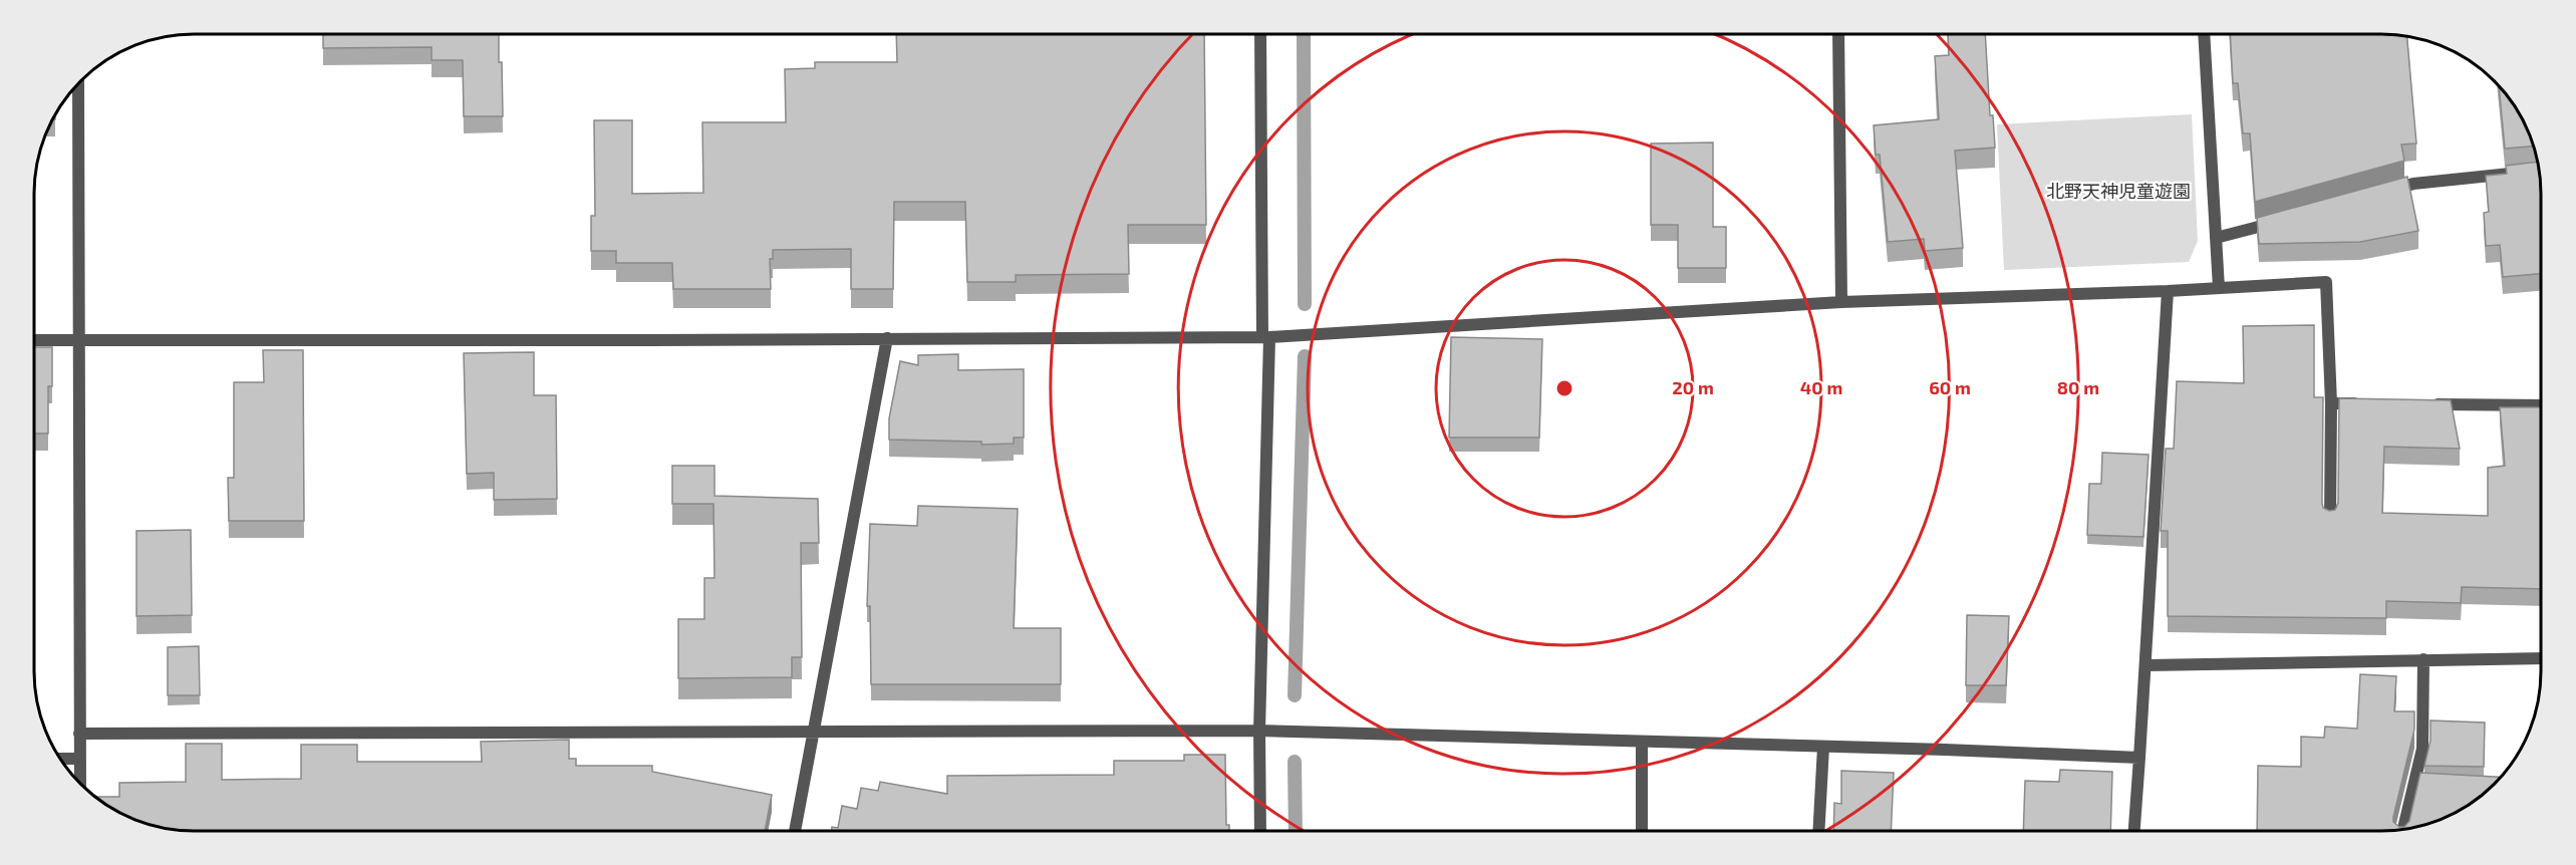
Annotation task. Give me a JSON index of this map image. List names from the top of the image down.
{
  "parks": ["北野天神児童遊園"],
  "rings": [
    "20 m",
    "40 m",
    "60 m",
    "80 m"
  ]
}
